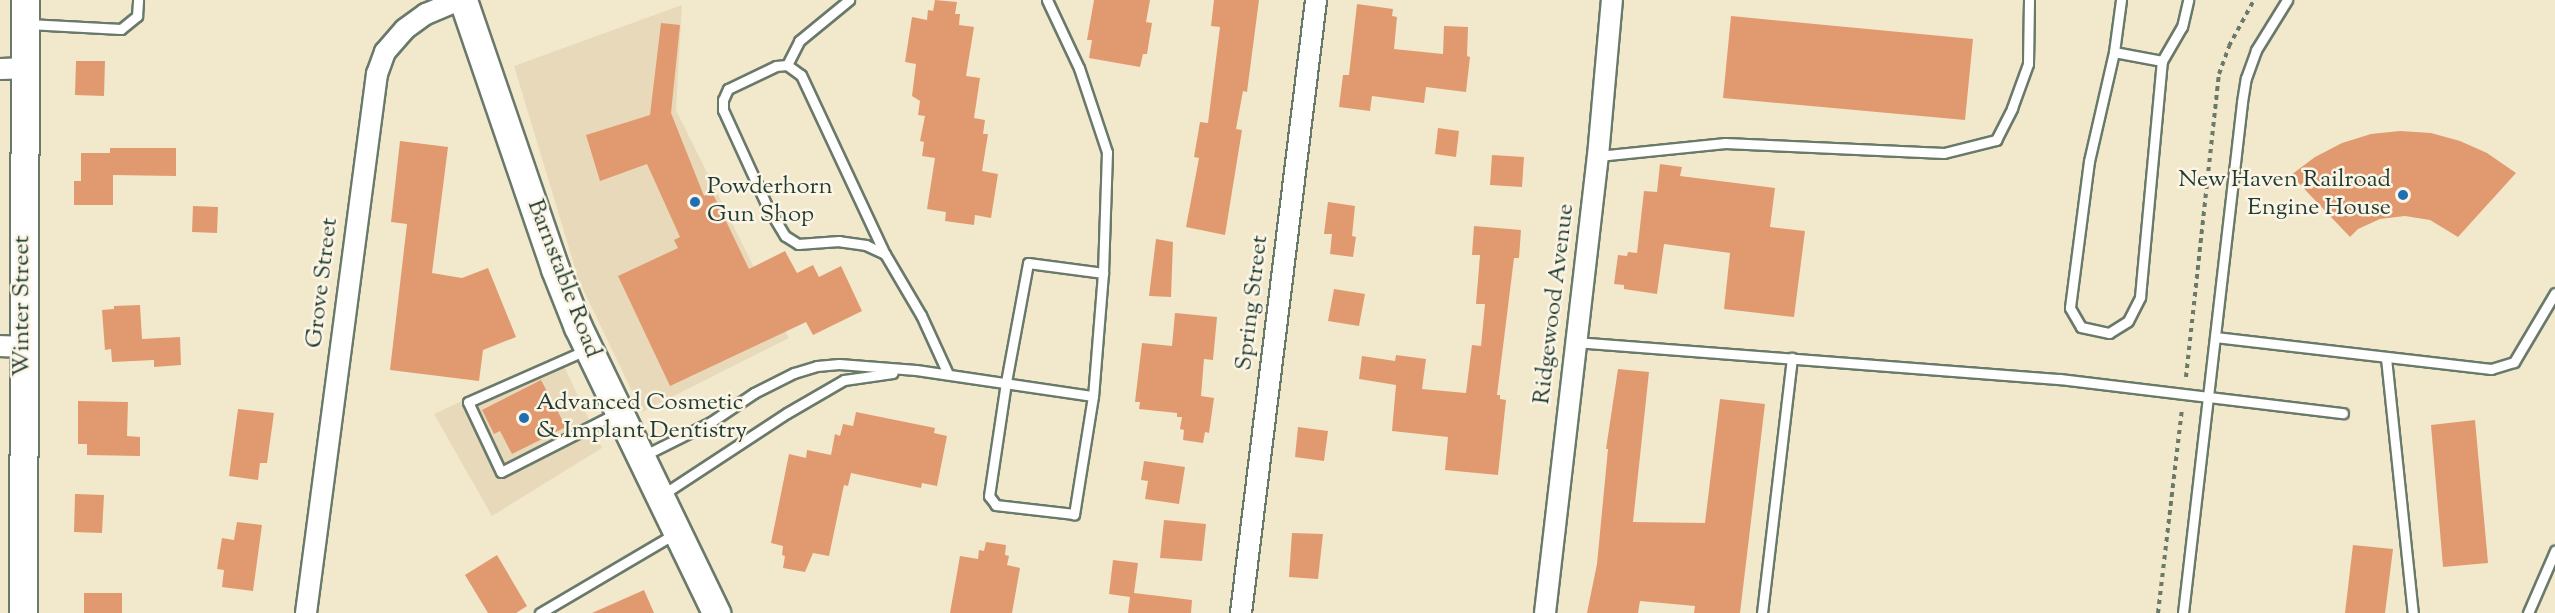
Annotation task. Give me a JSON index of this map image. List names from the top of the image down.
{
  "streets": {
    "main road": ["Barnstable Road", "Winter Street"],
    "street": ["Grove Street", "Spring Street", "Ridgewood Avenue"]
  },
  "crossings": [
    ["Barnstable Road", "Grove Street"]
  ],
  "places": ["New Haven Railroad Engine House", "Powderhorn Gun Shop", "Advanced Cosmetic & Implant Dentistry"]
}
